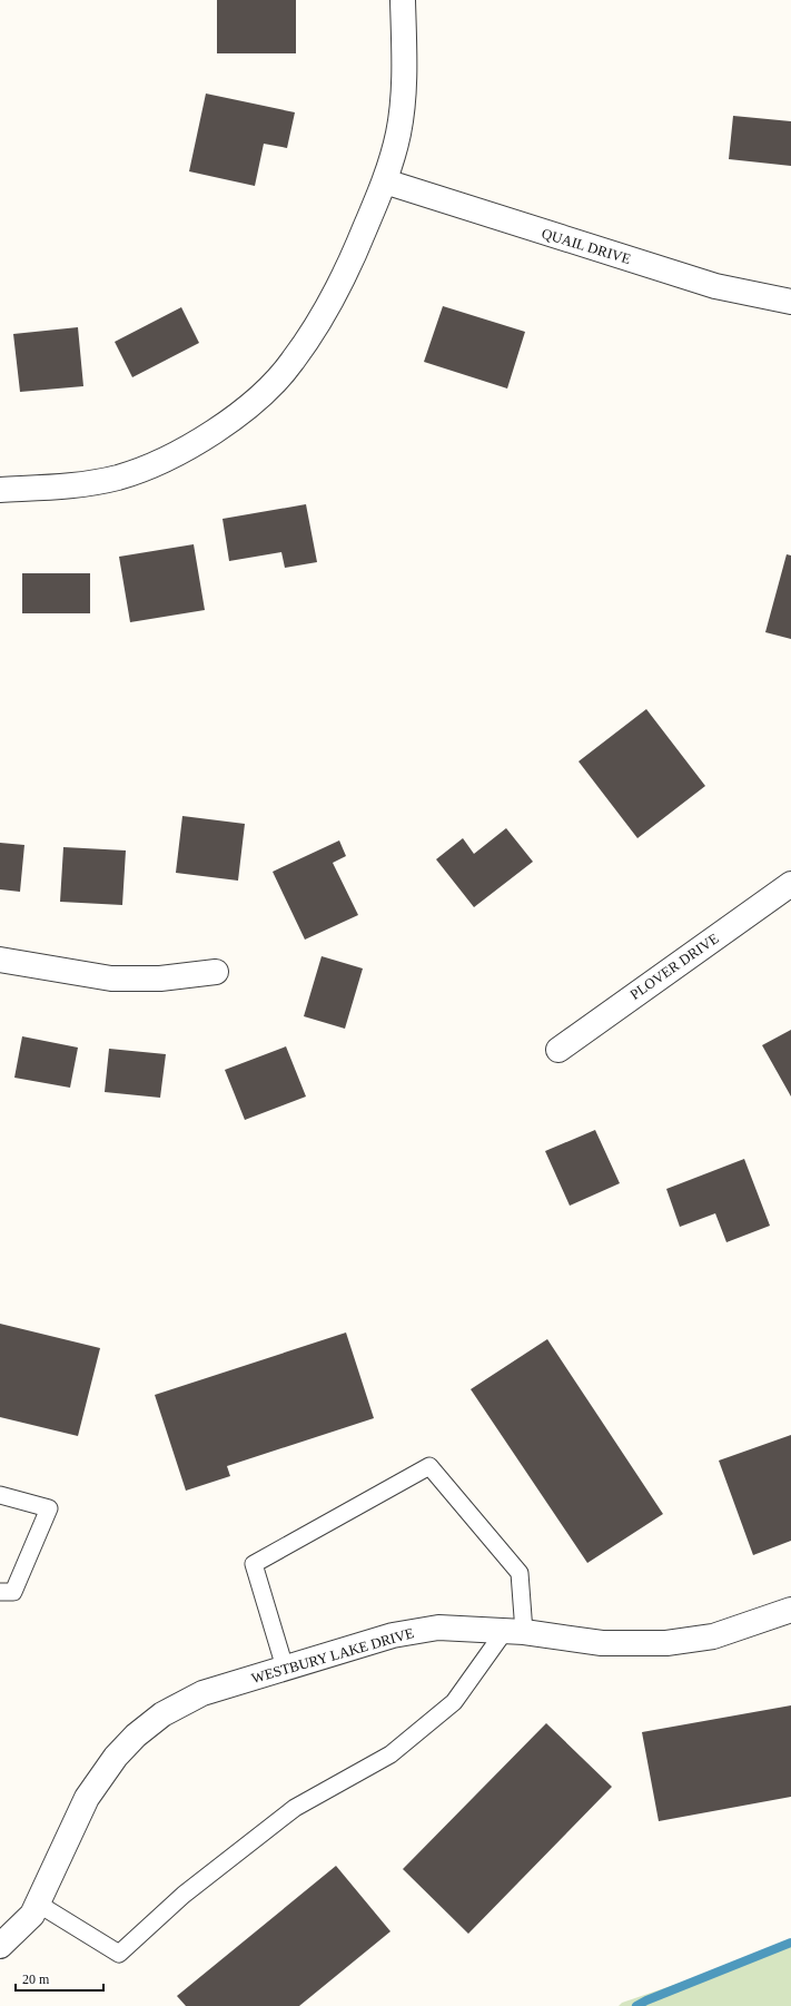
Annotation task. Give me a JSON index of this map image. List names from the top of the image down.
{
  "streets": {
    "street": ["QUAIL DRIVE", "PLOVER DRIVE", "WESTBURY LAKE DRIVE"]
  },
  "scale_bar": "20 m"
}
